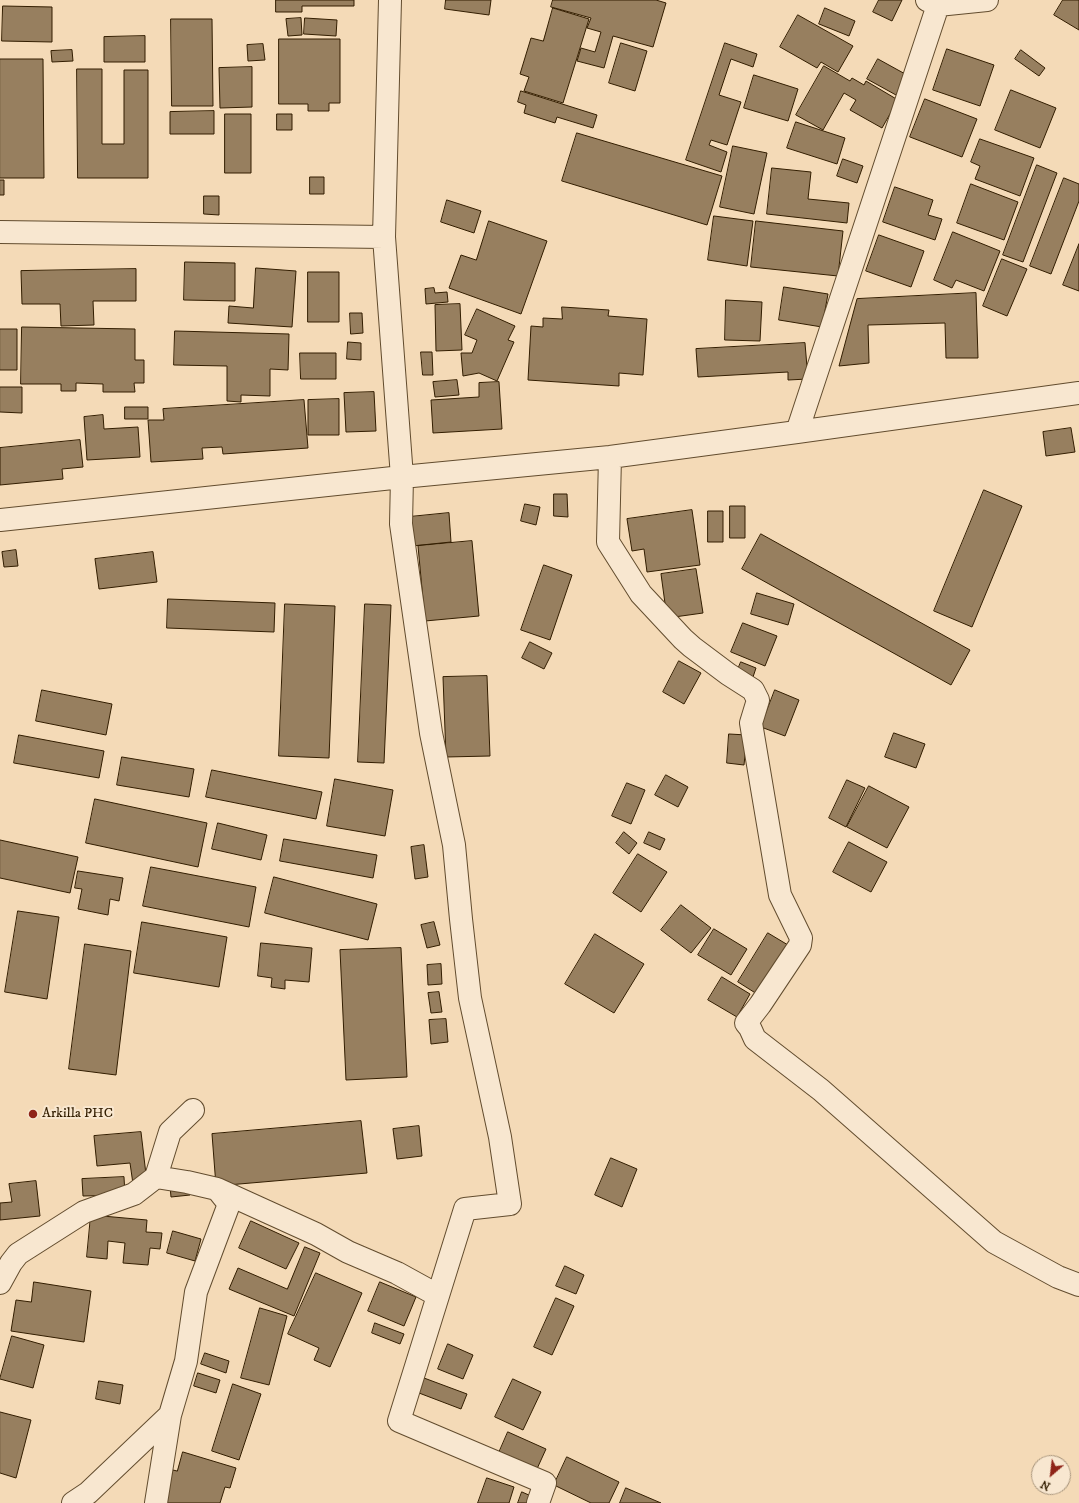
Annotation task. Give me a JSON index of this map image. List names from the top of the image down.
{
  "places": ["Arkilla PHC"],
  "north": "bottom left"
}
